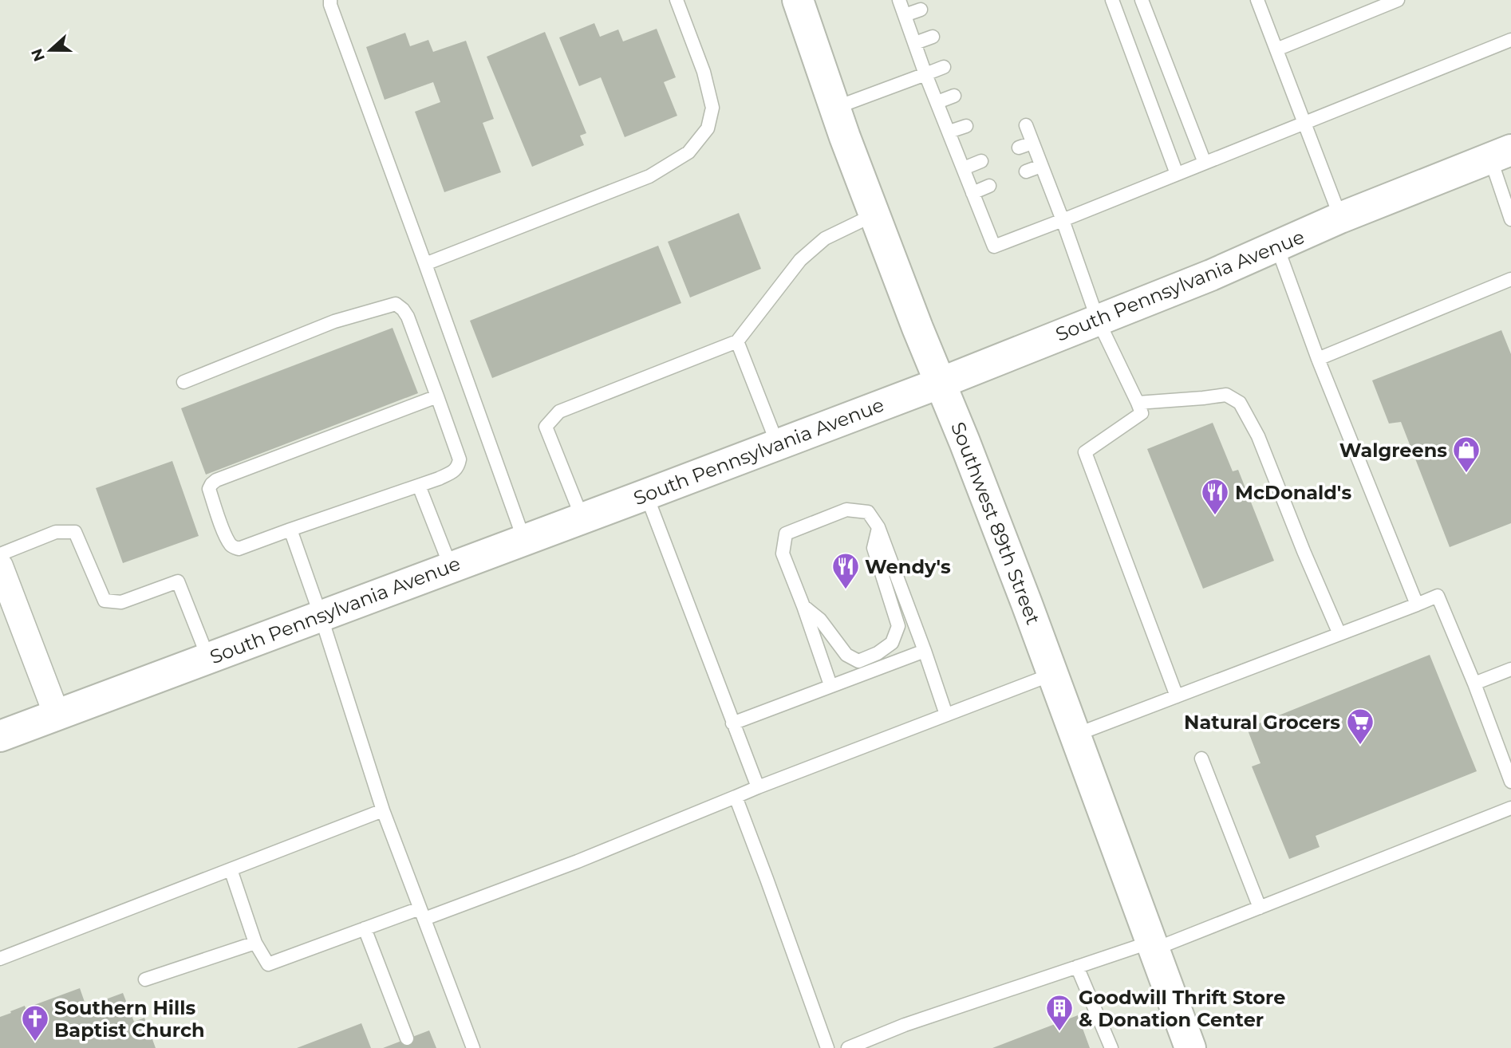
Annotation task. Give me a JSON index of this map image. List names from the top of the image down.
{
  "streets": {
    "main road": ["South Pennsylvania Avenue", "Southwest 89th Street"]
  },
  "crossings": [
    ["South Pennsylvania Avenue", "Southwest 89th Street"]
  ],
  "places": {
    "shop": ["Walgreens"],
    "restaurant": ["McDonald's", "Wendy's"],
    "supermarket": ["Natural Grocers"],
    "building": ["Goodwill Thrift Store & Donation Center"],
    "church": ["Southern Hills Baptist Church"]
  },
  "north": "left"
}
